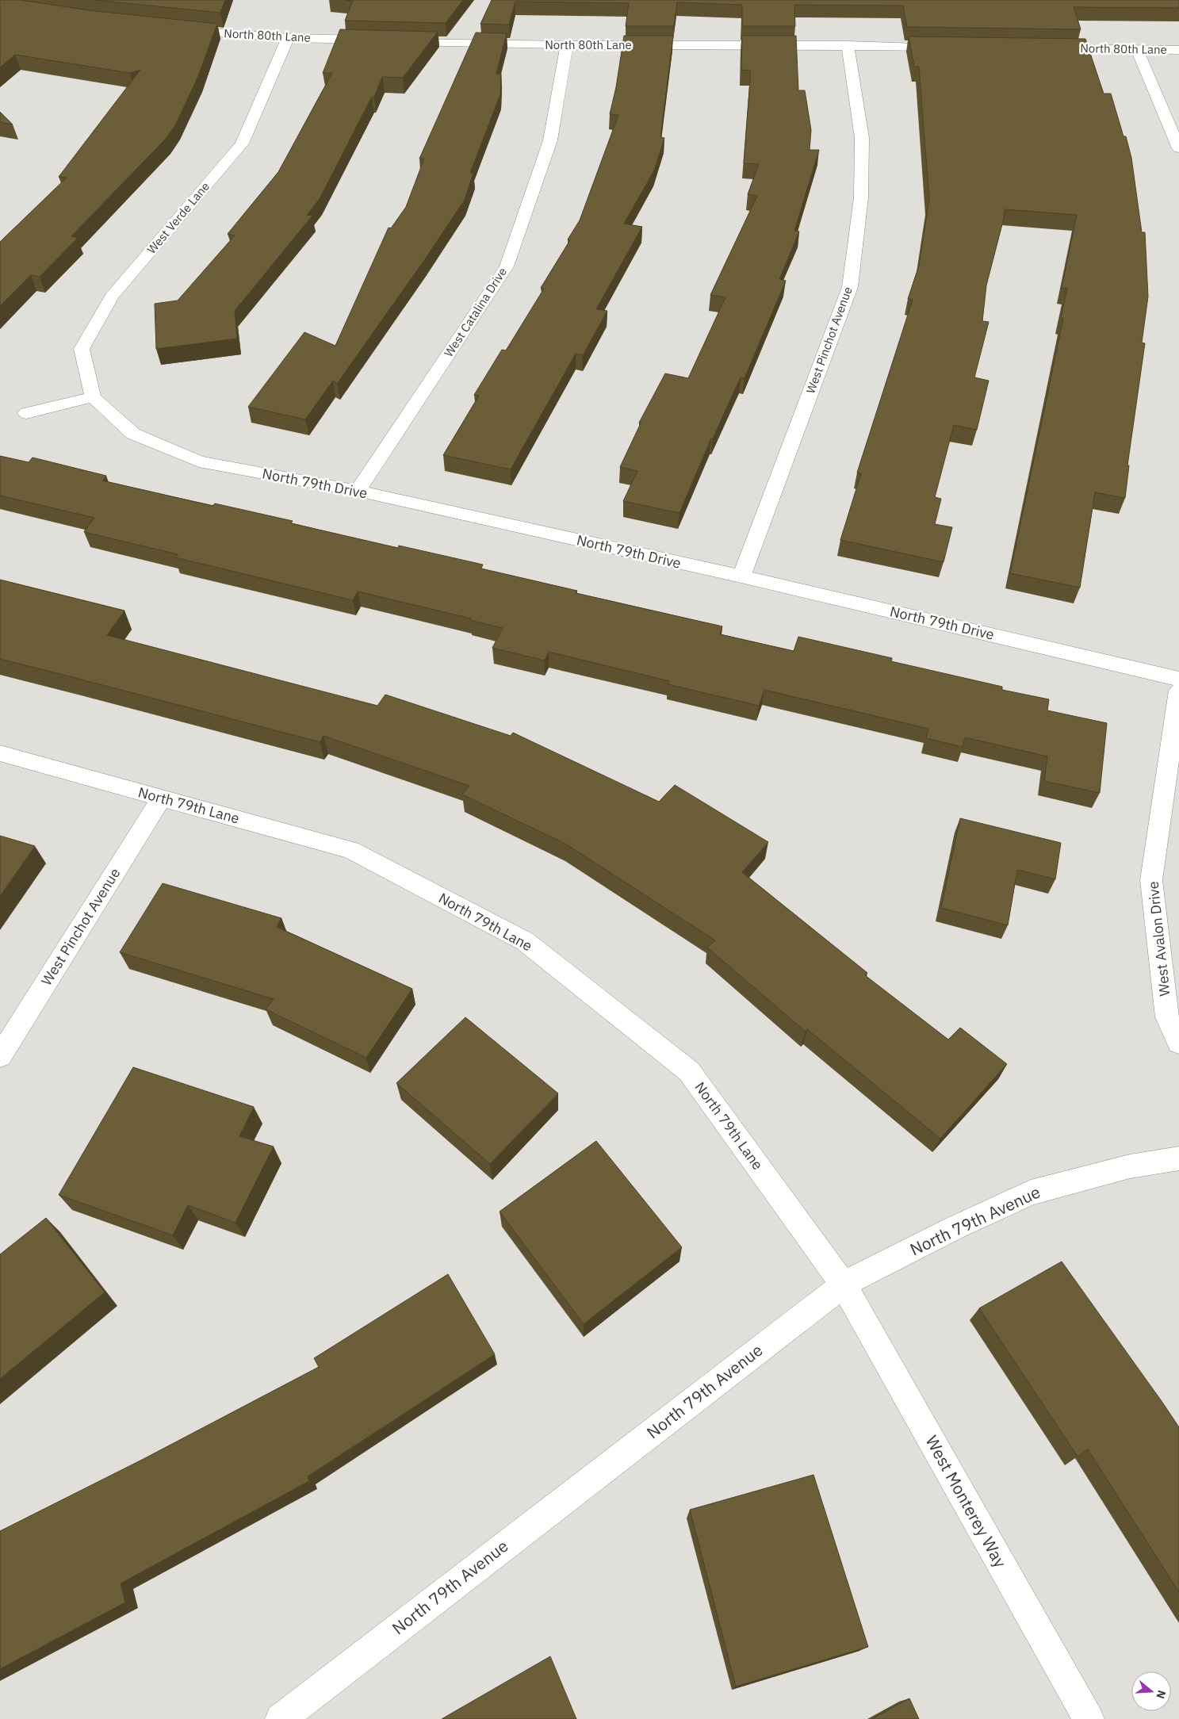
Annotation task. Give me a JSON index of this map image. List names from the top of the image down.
{
  "streets": {
    "street": [
      "North 80th Lane",
      "West Verde Lane",
      "West Catalina Drive",
      "West Pinchot Avenue",
      "North 79th Drive",
      "North 79th Lane",
      "West Avalon Drive",
      "North 79th Avenue",
      "West Monterey Way"
    ]
  },
  "crossings": [
    ["North 80th Lane", "West Verde Lane"],
    ["North 80th Lane", "West Catalina Drive"],
    ["North 80th Lane", "West Pinchot Avenue"],
    ["West Verde Lane", "North 79th Drive"],
    ["West Catalina Drive", "North 79th Drive"],
    ["West Pinchot Avenue", "North 79th Drive"],
    ["West Pinchot Avenue", "North 79th Lane"],
    ["North 79th Lane", "North 79th Avenue"],
    ["North 79th Lane", "West Monterey Way"],
    ["North 79th Avenue", "West Monterey Way"]
  ],
  "north": "right"
}
